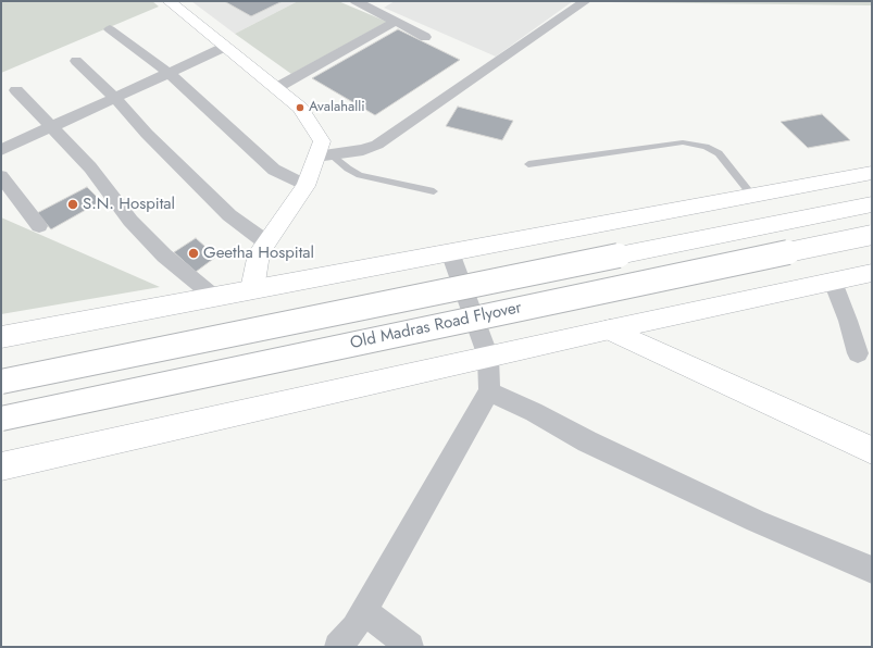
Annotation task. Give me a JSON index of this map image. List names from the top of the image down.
{
  "streets": {
    "main road": ["Old Madras Road Flyover"]
  },
  "places": ["Avalahalli", "S.N. Hospital", "Geetha Hospital"]
}
